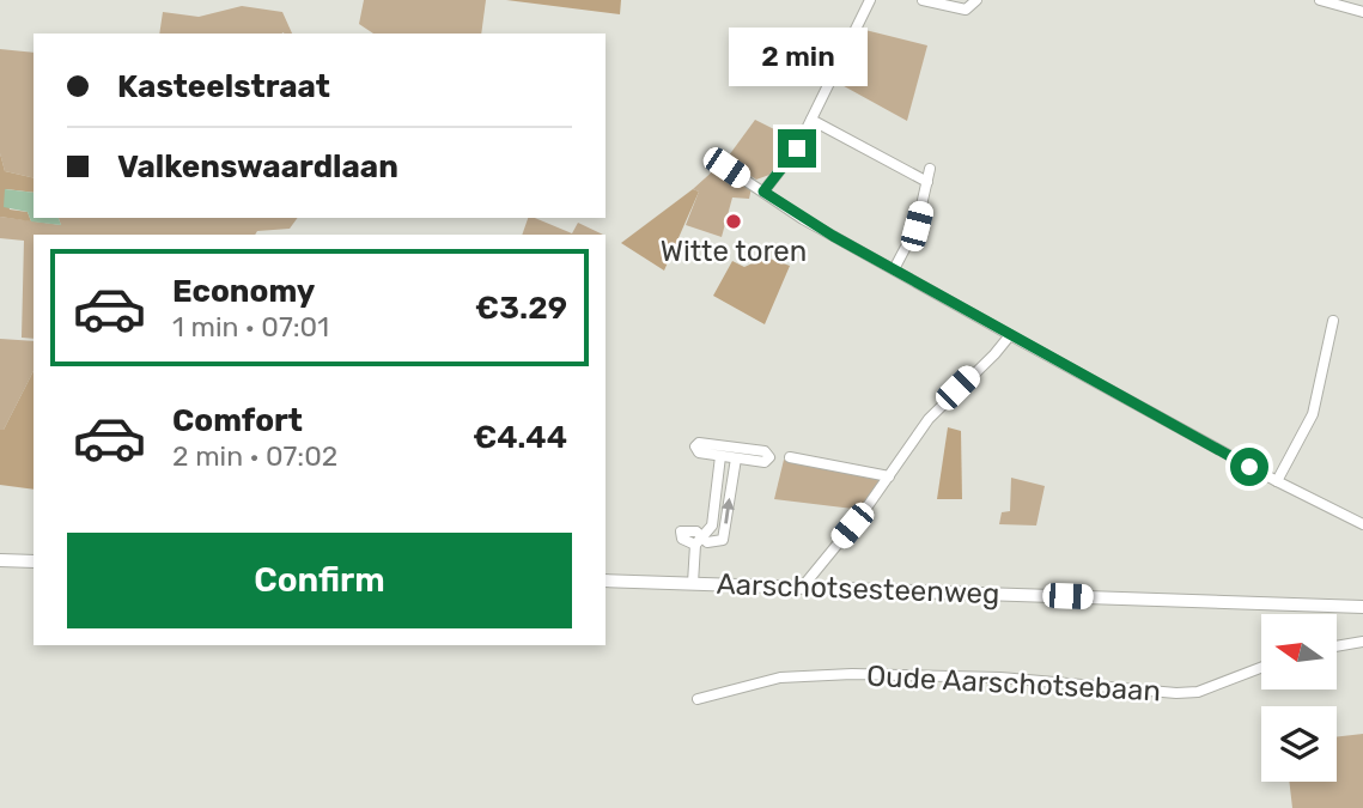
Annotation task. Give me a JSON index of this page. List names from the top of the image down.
{
  "streets": {
    "main road": ["Aarschotsesteenweg"],
    "street": ["Oude Aarschotsebaan"]
  },
  "places": ["Witte toren"],
  "north": "left",
  "page": {
    "bubble": "2 min",
    "banner": ["Kasteelstraat", "Valkenswaardlaan"],
    "list": [
      {
        "name": "Economy",
        "note": "1 min · 07:01",
        "value": "€3.29"
      },
      {
        "name": "Comfort",
        "note": "2 min · 07:02",
        "value": "€4.44"
      }
    ],
    "buttons": "Confirm"
  }
}
